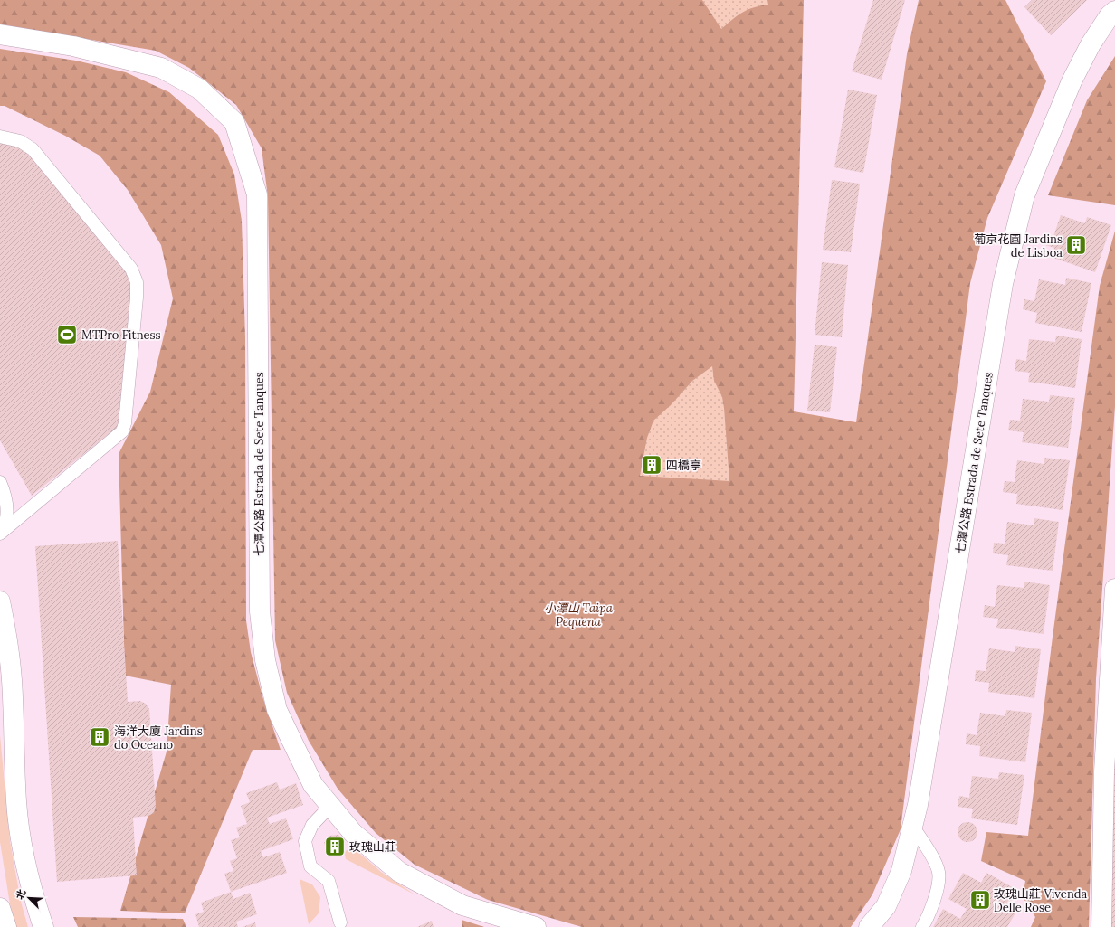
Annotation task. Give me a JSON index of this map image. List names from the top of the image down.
{
  "streets": {
    "street": ["七潭公路 Estrada de Sete Tanques"]
  },
  "parks": ["小潭山 Taipa Pequena"],
  "places": {
    "building": [
      "葡京花園 Jardins de Lisboa",
      "四橋亭",
      "海洋大廈 Jardins do Oceano",
      "玫瑰山莊",
      "玫瑰山莊 Vivenda Delle Rose"
    ],
    "sports": ["MTPro Fitness"]
  },
  "north": "top left"
}
